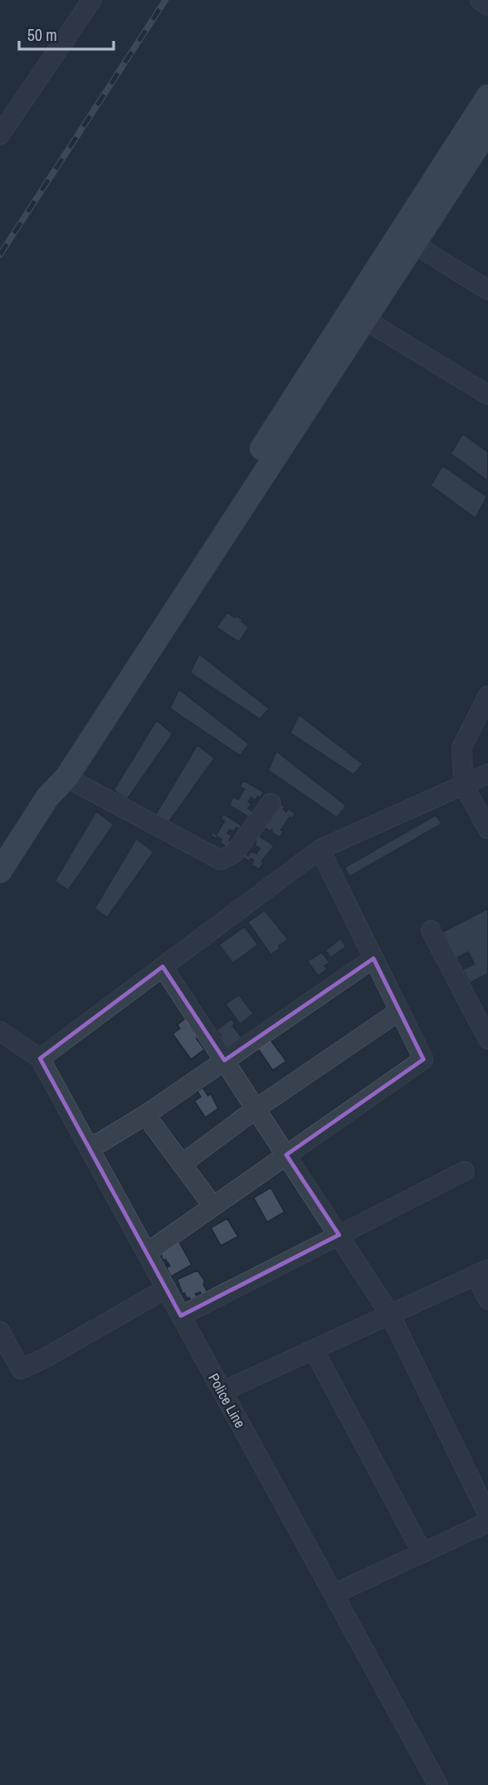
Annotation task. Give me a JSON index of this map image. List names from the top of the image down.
{
  "streets": {
    "street": ["Police Line"]
  },
  "scale_bar": "50 m"
}
